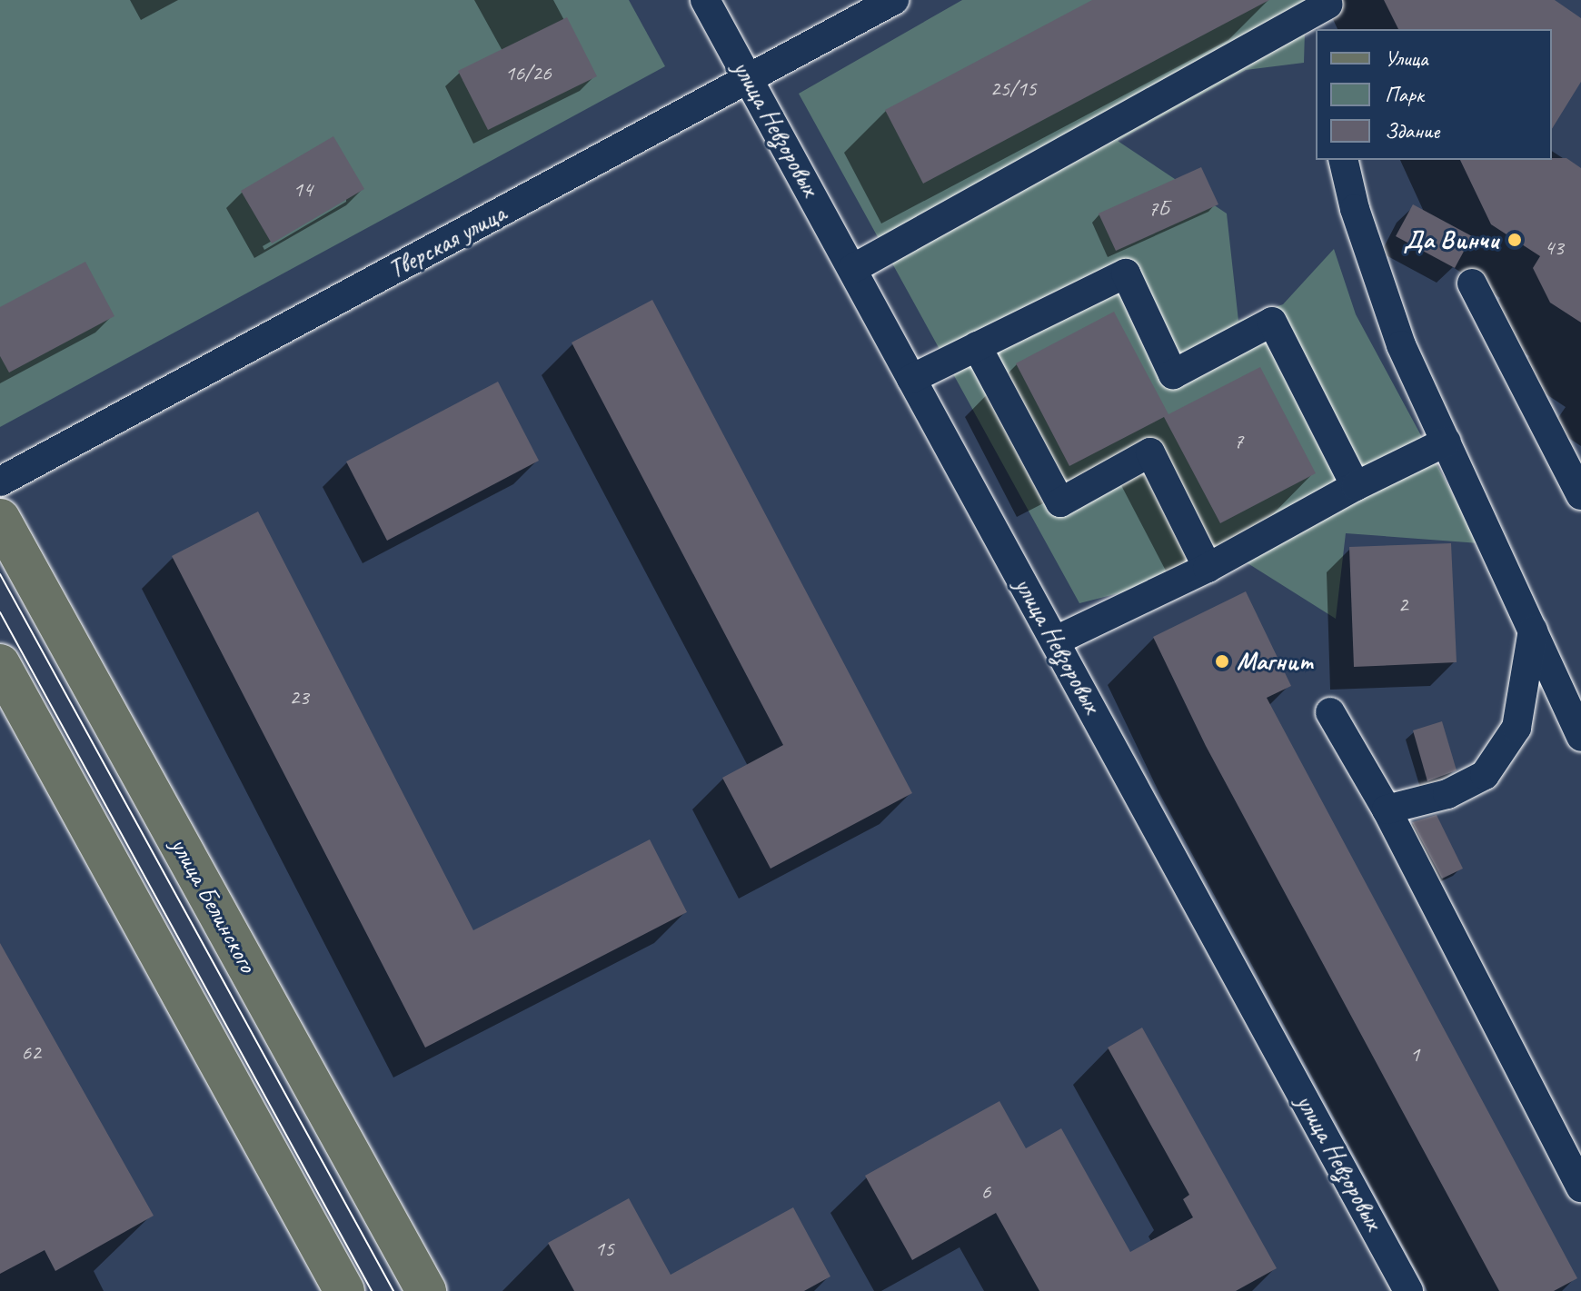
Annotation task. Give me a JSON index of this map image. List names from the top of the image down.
{
  "streets": {
    "main road": ["улица Белинского"],
    "street": ["улица Невзоровых", "Тверская улица"]
  },
  "crossings": [
    ["улица Невзоровых", "Тверская улица"]
  ],
  "places": ["Да Винчи", "Магнит"],
  "house_numbers": [
    "16/26",
    "25/15",
    "14",
    "7Б",
    "43",
    "7",
    "2",
    "23",
    "62",
    "1",
    "6",
    "15"
  ],
  "legend": ["Улица", "Парк", "Здание"]
}
